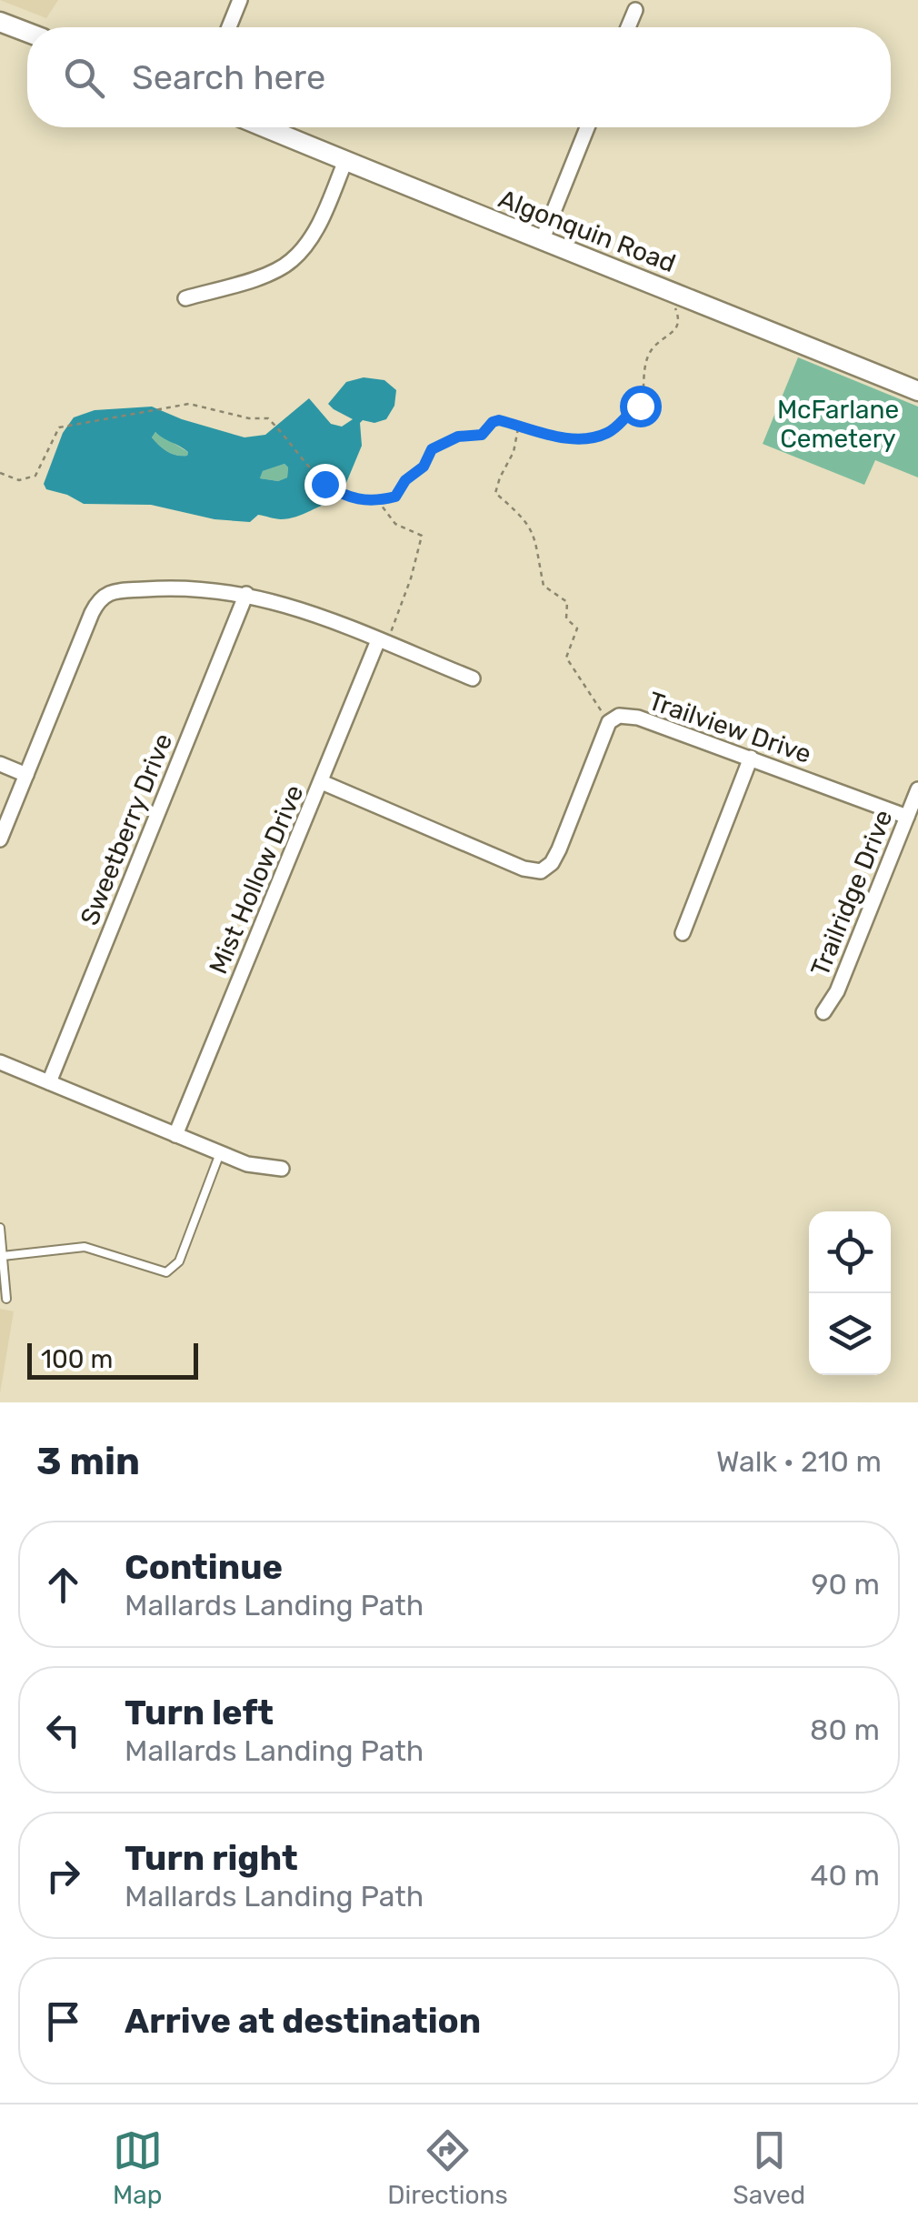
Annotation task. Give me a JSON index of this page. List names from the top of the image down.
{
  "streets": {
    "street": [
      "Algonquin Road",
      "Trailview Drive",
      "Sweetberry Drive",
      "Mist Hollow Drive",
      "Trailridge Drive"
    ]
  },
  "crossings": [
    ["Trailview Drive", "Mist Hollow Drive"],
    ["Trailview Drive", "Trailridge Drive"]
  ],
  "parks": ["McFarlane Cemetery"],
  "scale_bar": "100 m",
  "page": {
    "search": "Search here",
    "scale": "100 m",
    "heading": ["3 min", "Walk · 210 m"],
    "list": [
      ["Continue", "Mallards Landing Path", "90 m"],
      ["Turn left", "Mallards Landing Path", "80 m"],
      ["Turn right", "Mallards Landing Path", "40 m"],
      "Arrive at destination"
    ],
    "nav": ["Map", "Directions", "Saved"]
  }
}
